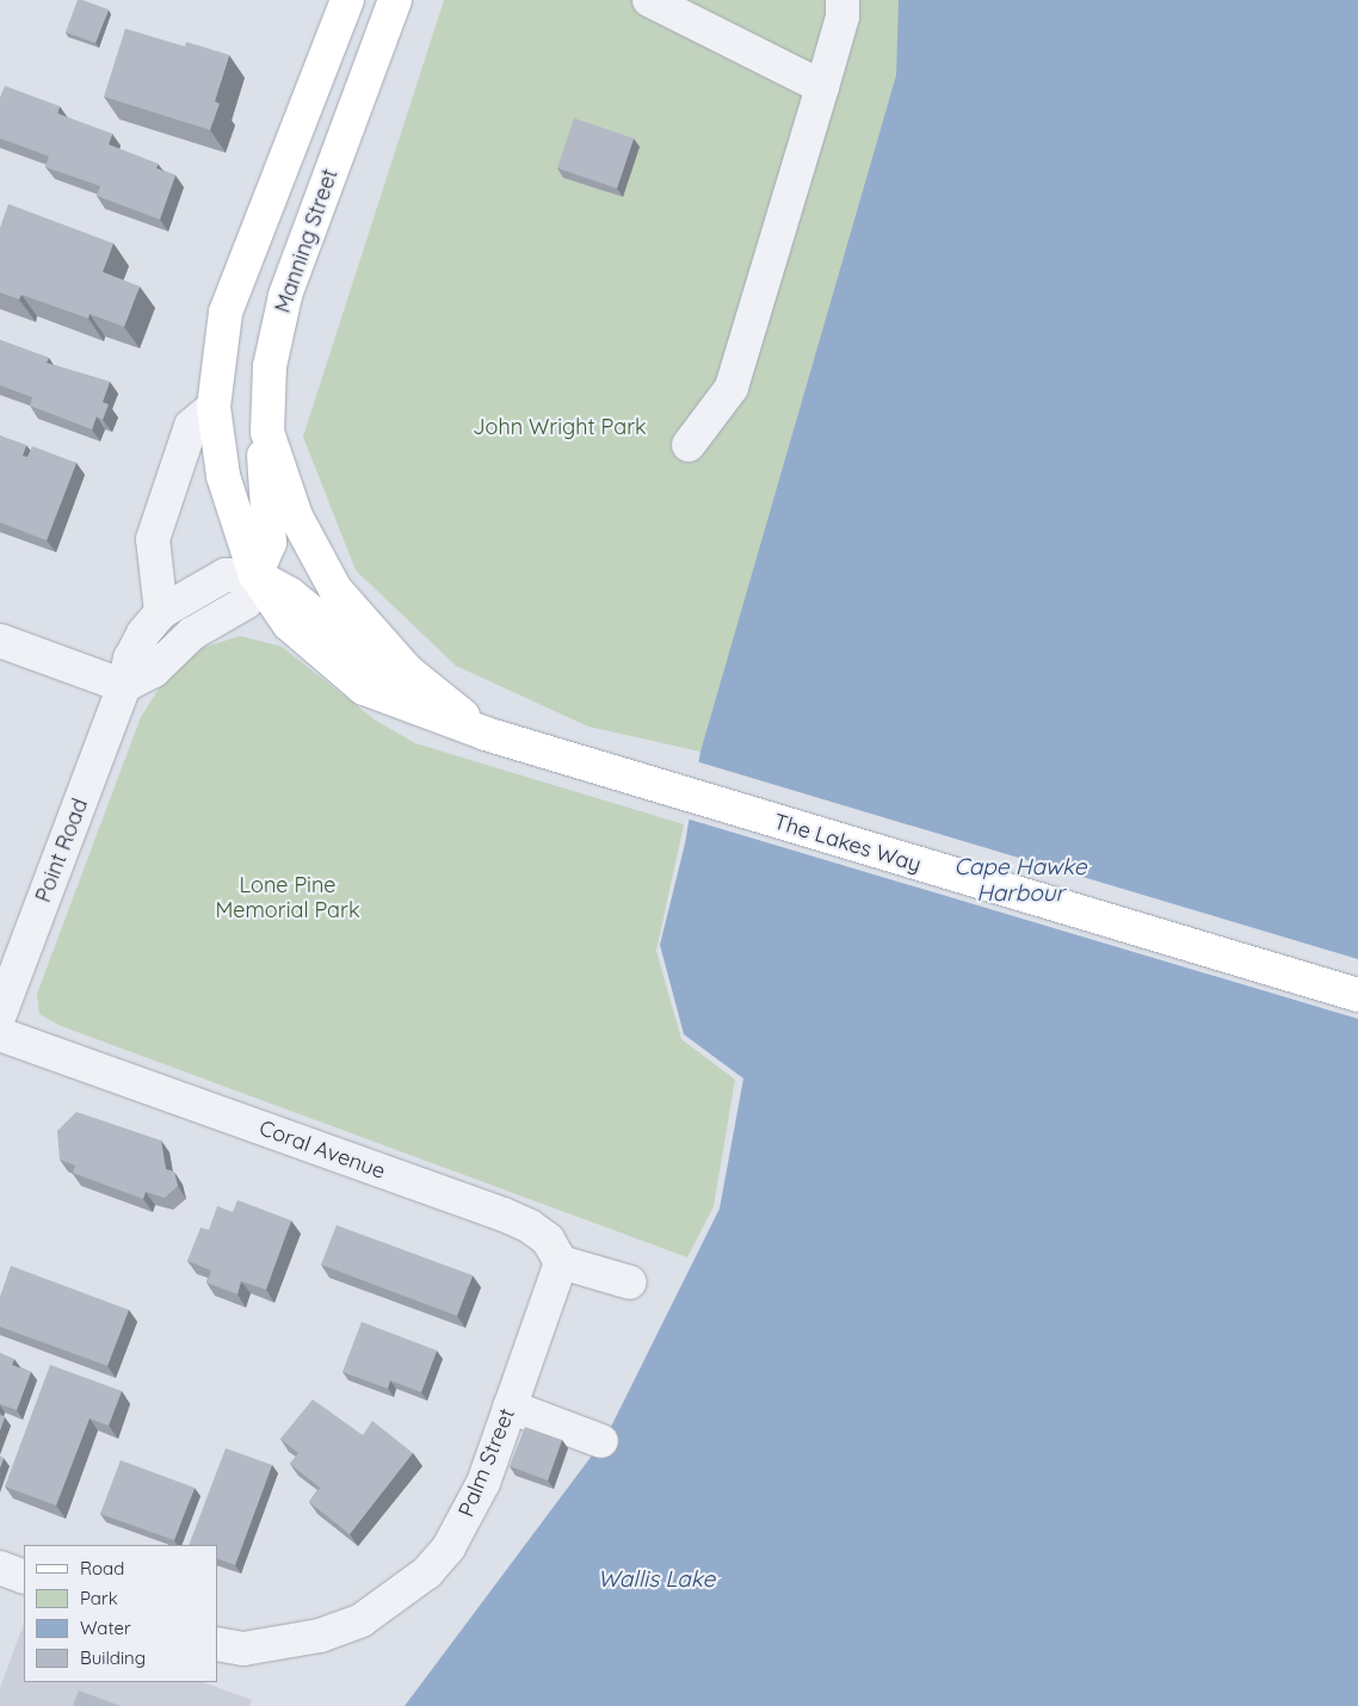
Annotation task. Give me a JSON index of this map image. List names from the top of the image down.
{
  "streets": {
    "main road": ["Manning Street", "The Lakes Way"],
    "street": ["Point Road", "Coral Avenue", "Palm Street"]
  },
  "crossings": [
    ["Manning Street", "The Lakes Way"],
    ["Manning Street", "Point Road"],
    ["Coral Avenue", "Palm Street"]
  ],
  "water": ["Cape Hawke Harbour", "Wallis Lake"],
  "parks": ["John Wright Park", "Lone Pine Memorial Park"],
  "legend": [
    "Road",
    "Park",
    "Water",
    "Building"
  ]
}
